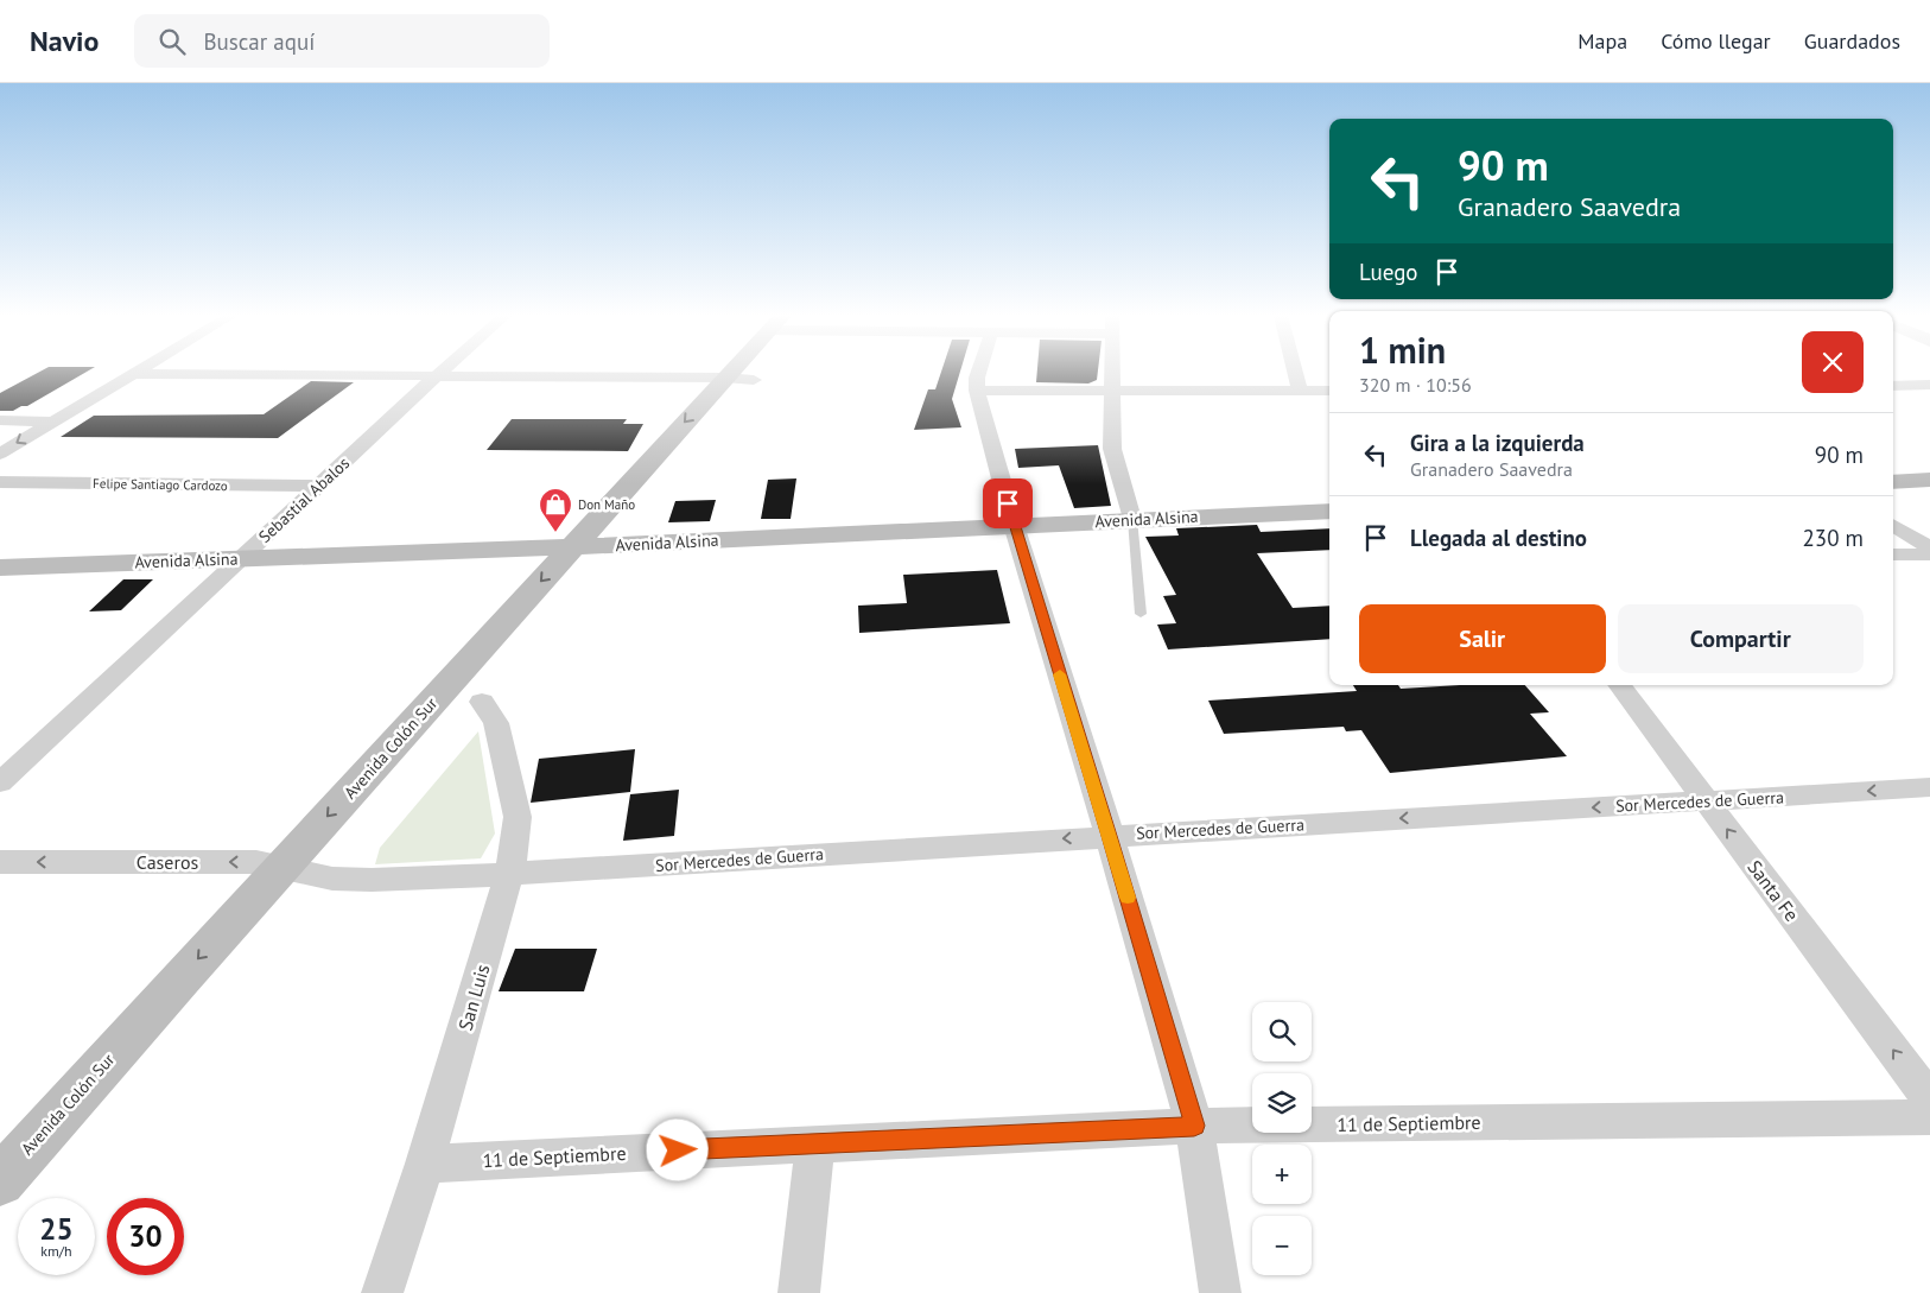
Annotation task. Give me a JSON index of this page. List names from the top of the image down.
{
  "streets": {
    "main road": ["Avenida Alsina", "Avenida Colón Sur"],
    "street": [
      "Felipe Santiago Cardozo",
      "Sebastial Abalos",
      "Sor Mercedes de Guerra",
      "Caseros",
      "Santa Fe",
      "San Luis",
      "11 de Septiembre"
    ]
  },
  "crossings": [
    ["Felipe Santiago Cardozo", "Sebastial Abalos"],
    ["Sebastial Abalos", "Avenida Alsina"],
    ["Avenida Alsina", "Avenida Colón Sur"],
    ["Avenida Colón Sur", "Caseros"],
    ["Sor Mercedes de Guerra", "Caseros"],
    ["Sor Mercedes de Guerra", "Santa Fe"],
    ["Sor Mercedes de Guerra", "San Luis"],
    ["San Luis", "11 de Septiembre"]
  ],
  "one_way": [
    "Avenida Colón Sur",
    "Sor Mercedes de Guerra",
    "Caseros",
    "Santa Fe"
  ],
  "places": {
    "shop": ["Don Maño"]
  },
  "page": {
    "header": "Navio",
    "search": "Buscar aquí",
    "nav": ["Mapa", "Cómo llegar", "Guardados"],
    "turn": ["90 m", "Granadero Saavedra"],
    "then": "Luego",
    "heading": ["1 min", "320 m · 10:56"],
    "list": [
      {
        "name": "Gira a la izquierda",
        "note": "Granadero Saavedra",
        "value": "90 m"
      },
      {
        "name": "Llegada al destino",
        "value": "230 m"
      }
    ],
    "buttons": ["Salir", "Compartir"],
    "map_buttons": ["+", "−"],
    "speed": "25 km/h",
    "limit": "30"
  }
}
